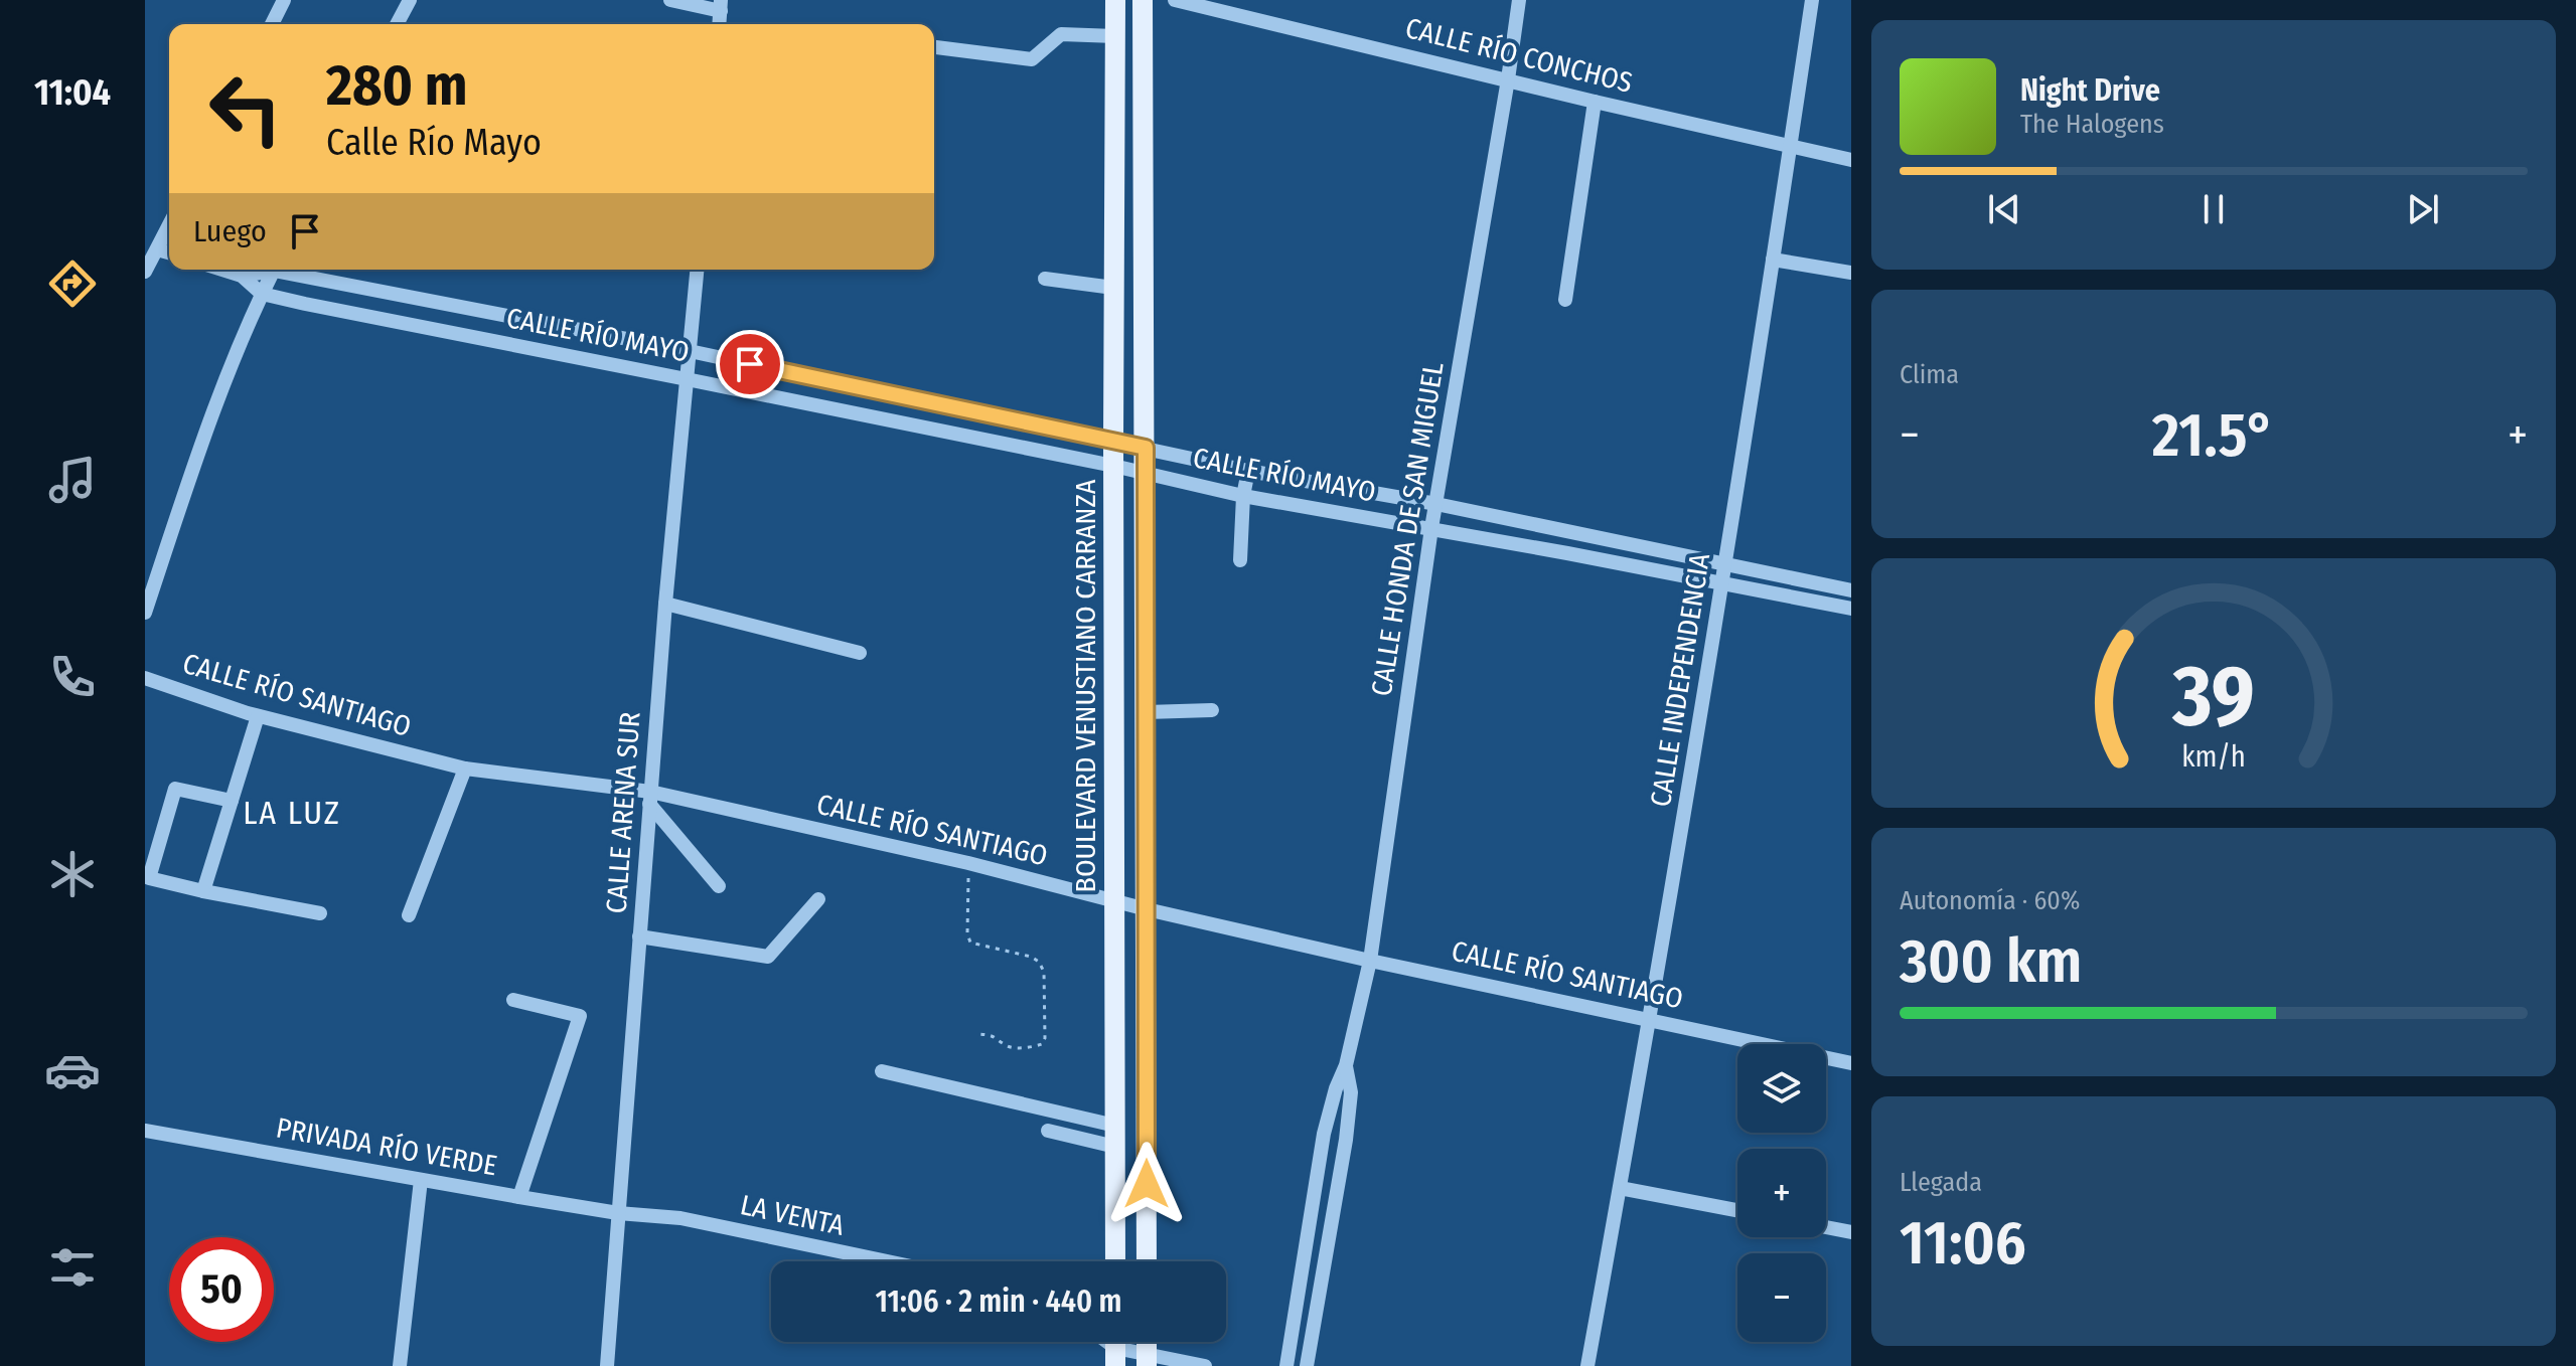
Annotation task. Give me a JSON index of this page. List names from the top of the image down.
{
  "streets": {
    "main road": ["BOULEVARD VENUSTIANO CARRANZA"],
    "street": [
      "CALLE RÍO CONCHOS",
      "CALLE RÍO MAYO",
      "CALLE HONDA DE SAN MIGUEL",
      "CALLE INDEPENDENCIA",
      "CALLE RÍO SANTIAGO",
      "CALLE ARENA SUR",
      "PRIVADA RÍO VERDE",
      "LA VENTA"
    ]
  },
  "crossings": [
    ["CALLE RÍO CONCHOS", "CALLE HONDA DE SAN MIGUEL"],
    ["CALLE RÍO CONCHOS", "CALLE INDEPENDENCIA"],
    ["CALLE RÍO MAYO", "CALLE HONDA DE SAN MIGUEL"],
    ["CALLE RÍO MAYO", "CALLE INDEPENDENCIA"],
    ["CALLE RÍO MAYO", "BOULEVARD VENUSTIANO CARRANZA"],
    ["CALLE RÍO MAYO", "CALLE ARENA SUR"],
    ["CALLE HONDA DE SAN MIGUEL", "CALLE RÍO SANTIAGO"],
    ["CALLE INDEPENDENCIA", "CALLE RÍO SANTIAGO"],
    ["BOULEVARD VENUSTIANO CARRANZA", "CALLE RÍO SANTIAGO"],
    ["CALLE RÍO SANTIAGO", "CALLE ARENA SUR"],
    ["CALLE ARENA SUR", "PRIVADA RÍO VERDE"],
    ["CALLE ARENA SUR", "LA VENTA"],
    ["PRIVADA RÍO VERDE", "LA VENTA"]
  ],
  "districts": ["LA LUZ"],
  "page": {
    "tabs": "11:04",
    "turn": ["280 m", "Calle Río Mayo"],
    "song": ["Night Drive", "The Halogens"],
    "then": "Luego",
    "tile": [
      "Clima",
      ["Autonomía · 60%", "300 km"],
      ["Llegada", "11:06"]
    ],
    "heat": ["−", "21.5°", "+"],
    "map_buttons": ["+", "−"],
    "limit": "50",
    "trip": "11:06 · 2 min · 440 m",
    "gauge": ["39", "km/h"]
  }
}
